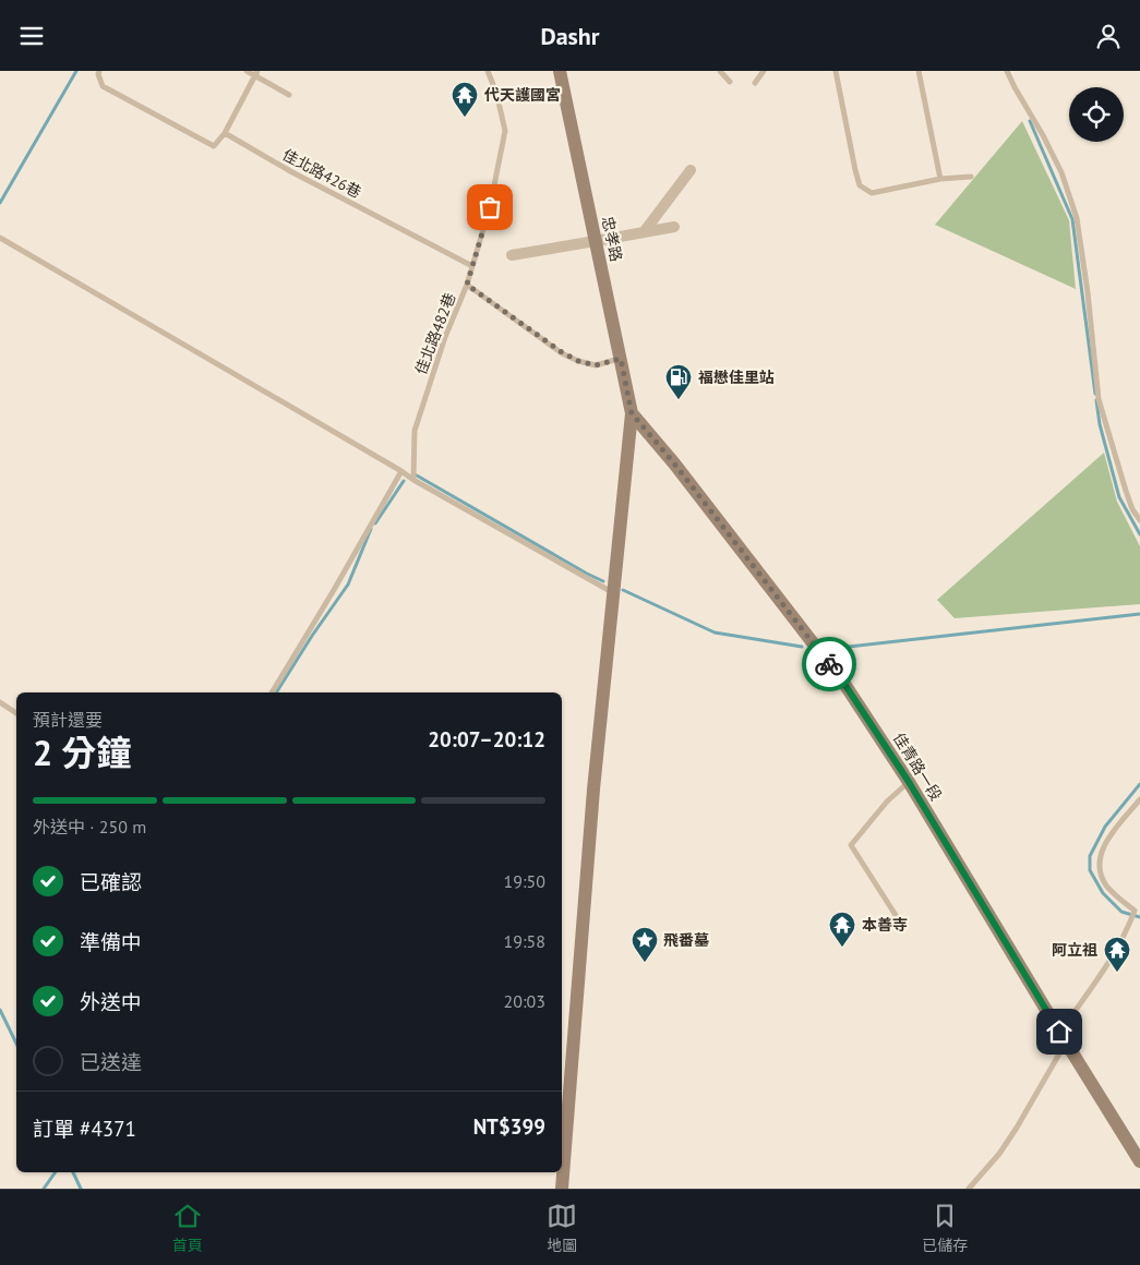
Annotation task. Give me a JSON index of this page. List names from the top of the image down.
{
  "streets": {
    "street": ["忠孝路", "佳青路一段"],
    "lane": ["佳北路426巷", "佳北路482巷"]
  },
  "crossings": [
    ["佳北路426巷", "佳北路482巷"],
    ["忠孝路", "佳青路一段"]
  ],
  "places": {
    "temple": ["代天護國宮", "本善寺", "阿立祖"],
    "fuel station": ["福懋佳里站"],
    "place": ["飛番墓"]
  },
  "page": {
    "header": "Dashr",
    "heading": ["2 分鐘", "預計還要", "20:07–20:12"],
    "panel": ["訂單 #4371", "NT$399"],
    "bar": "外送中 · 250 m",
    "list": [
      ["已確認", "19:50"],
      ["準備中", "19:58"],
      ["外送中", "20:03"],
      "已送達"
    ],
    "tabs": ["首頁", "地圖", "已儲存"]
  }
}
